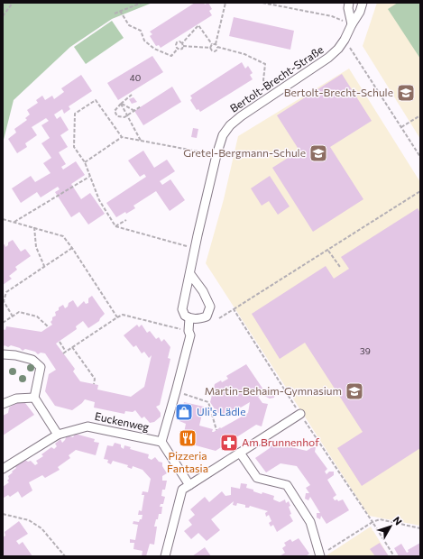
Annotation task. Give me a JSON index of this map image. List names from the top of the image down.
{
  "streets": {
    "street": ["Bertolt-Brecht-Straße", "Euckenweg"]
  },
  "crossings": [
    ["Bertolt-Brecht-Straße", "Euckenweg"]
  ],
  "places": {
    "school or university": ["Bertolt-Brecht-Schule", "Gretel-Bergmann-Schule", "Martin-Behaim-Gymnasium"],
    "shop": ["Uli's Lädle"],
    "restaurant": ["Pizzeria Fantasia"],
    "pharmacy": ["Am Brunnenhof"]
  },
  "house_numbers": ["40", "39"],
  "north": "top right"
}
